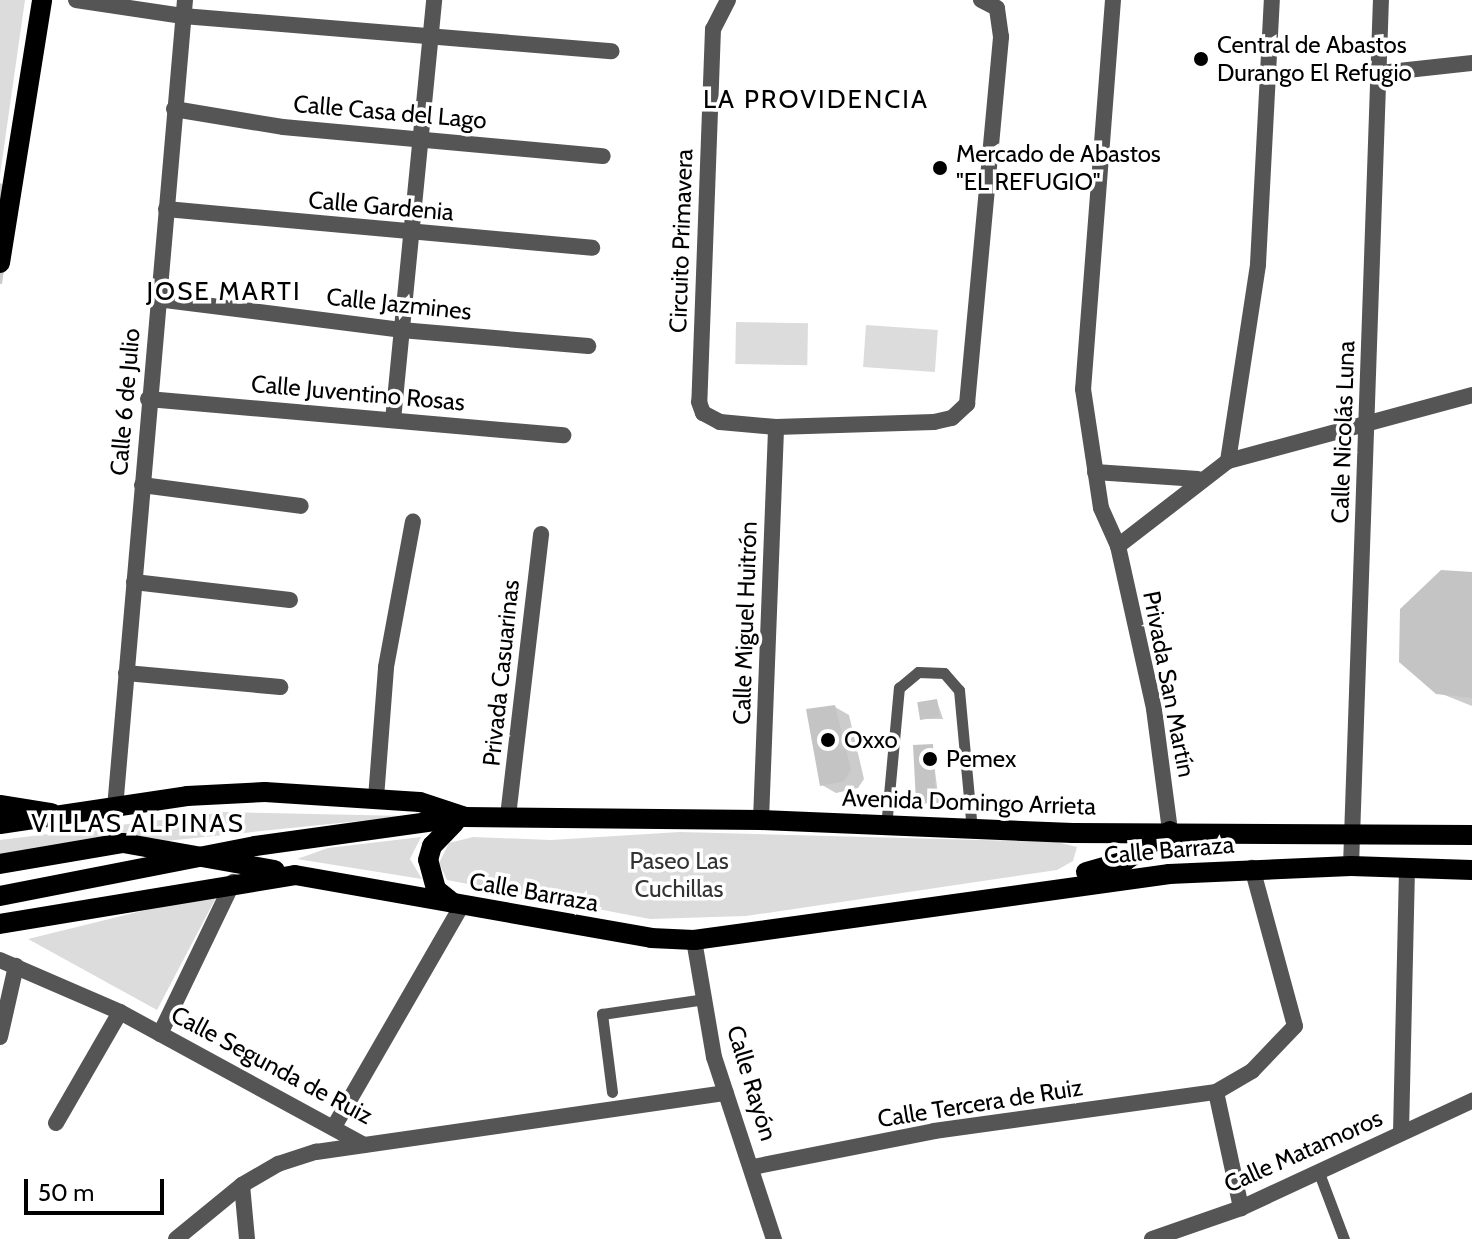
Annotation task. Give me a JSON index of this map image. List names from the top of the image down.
{
  "streets": {
    "main road": ["Avenida Domingo Arrieta", "Calle Barraza"],
    "street": [
      "Calle Casa del Lago",
      "Calle Gardenia",
      "Circuito Primavera",
      "Calle Jazmines",
      "Calle Juventino Rosas",
      "Calle 6 de Julio",
      "Calle Nicolás Luna",
      "Calle Miguel Huitrón",
      "Privada Casuarinas",
      "Privada San Martín",
      "Calle Segunda de Ruiz",
      "Calle Rayón",
      "Calle Tercera de Ruiz",
      "Calle Matamoros"
    ]
  },
  "crossings": [
    ["Calle Casa del Lago", "Calle 6 de Julio"],
    ["Calle Gardenia", "Calle 6 de Julio"],
    ["Circuito Primavera", "Calle Miguel Huitrón"],
    ["Calle Jazmines", "Calle 6 de Julio"],
    ["Calle Juventino Rosas", "Calle 6 de Julio"],
    ["Calle Nicolás Luna", "Avenida Domingo Arrieta"],
    ["Calle Nicolás Luna", "Calle Barraza"],
    ["Calle Miguel Huitrón", "Avenida Domingo Arrieta"],
    ["Privada Casuarinas", "Avenida Domingo Arrieta"],
    ["Privada San Martín", "Avenida Domingo Arrieta"],
    ["Calle Barraza", "Calle Rayón"],
    ["Calle Segunda de Ruiz", "Calle Rayón"],
    ["Calle Rayón", "Calle Tercera de Ruiz"]
  ],
  "districts": ["LA PROVIDENCIA", "JOSE MARTI", "VILLAS ALPINAS"],
  "parks": ["Paseo Las Cuchillas"],
  "places": [
    "Central de Abastos Durango El Refugio",
    "Mercado de Abastos \"EL REFUGIO\"",
    "Oxxo",
    "Pemex"
  ],
  "scale_bar": "50 m"
}
